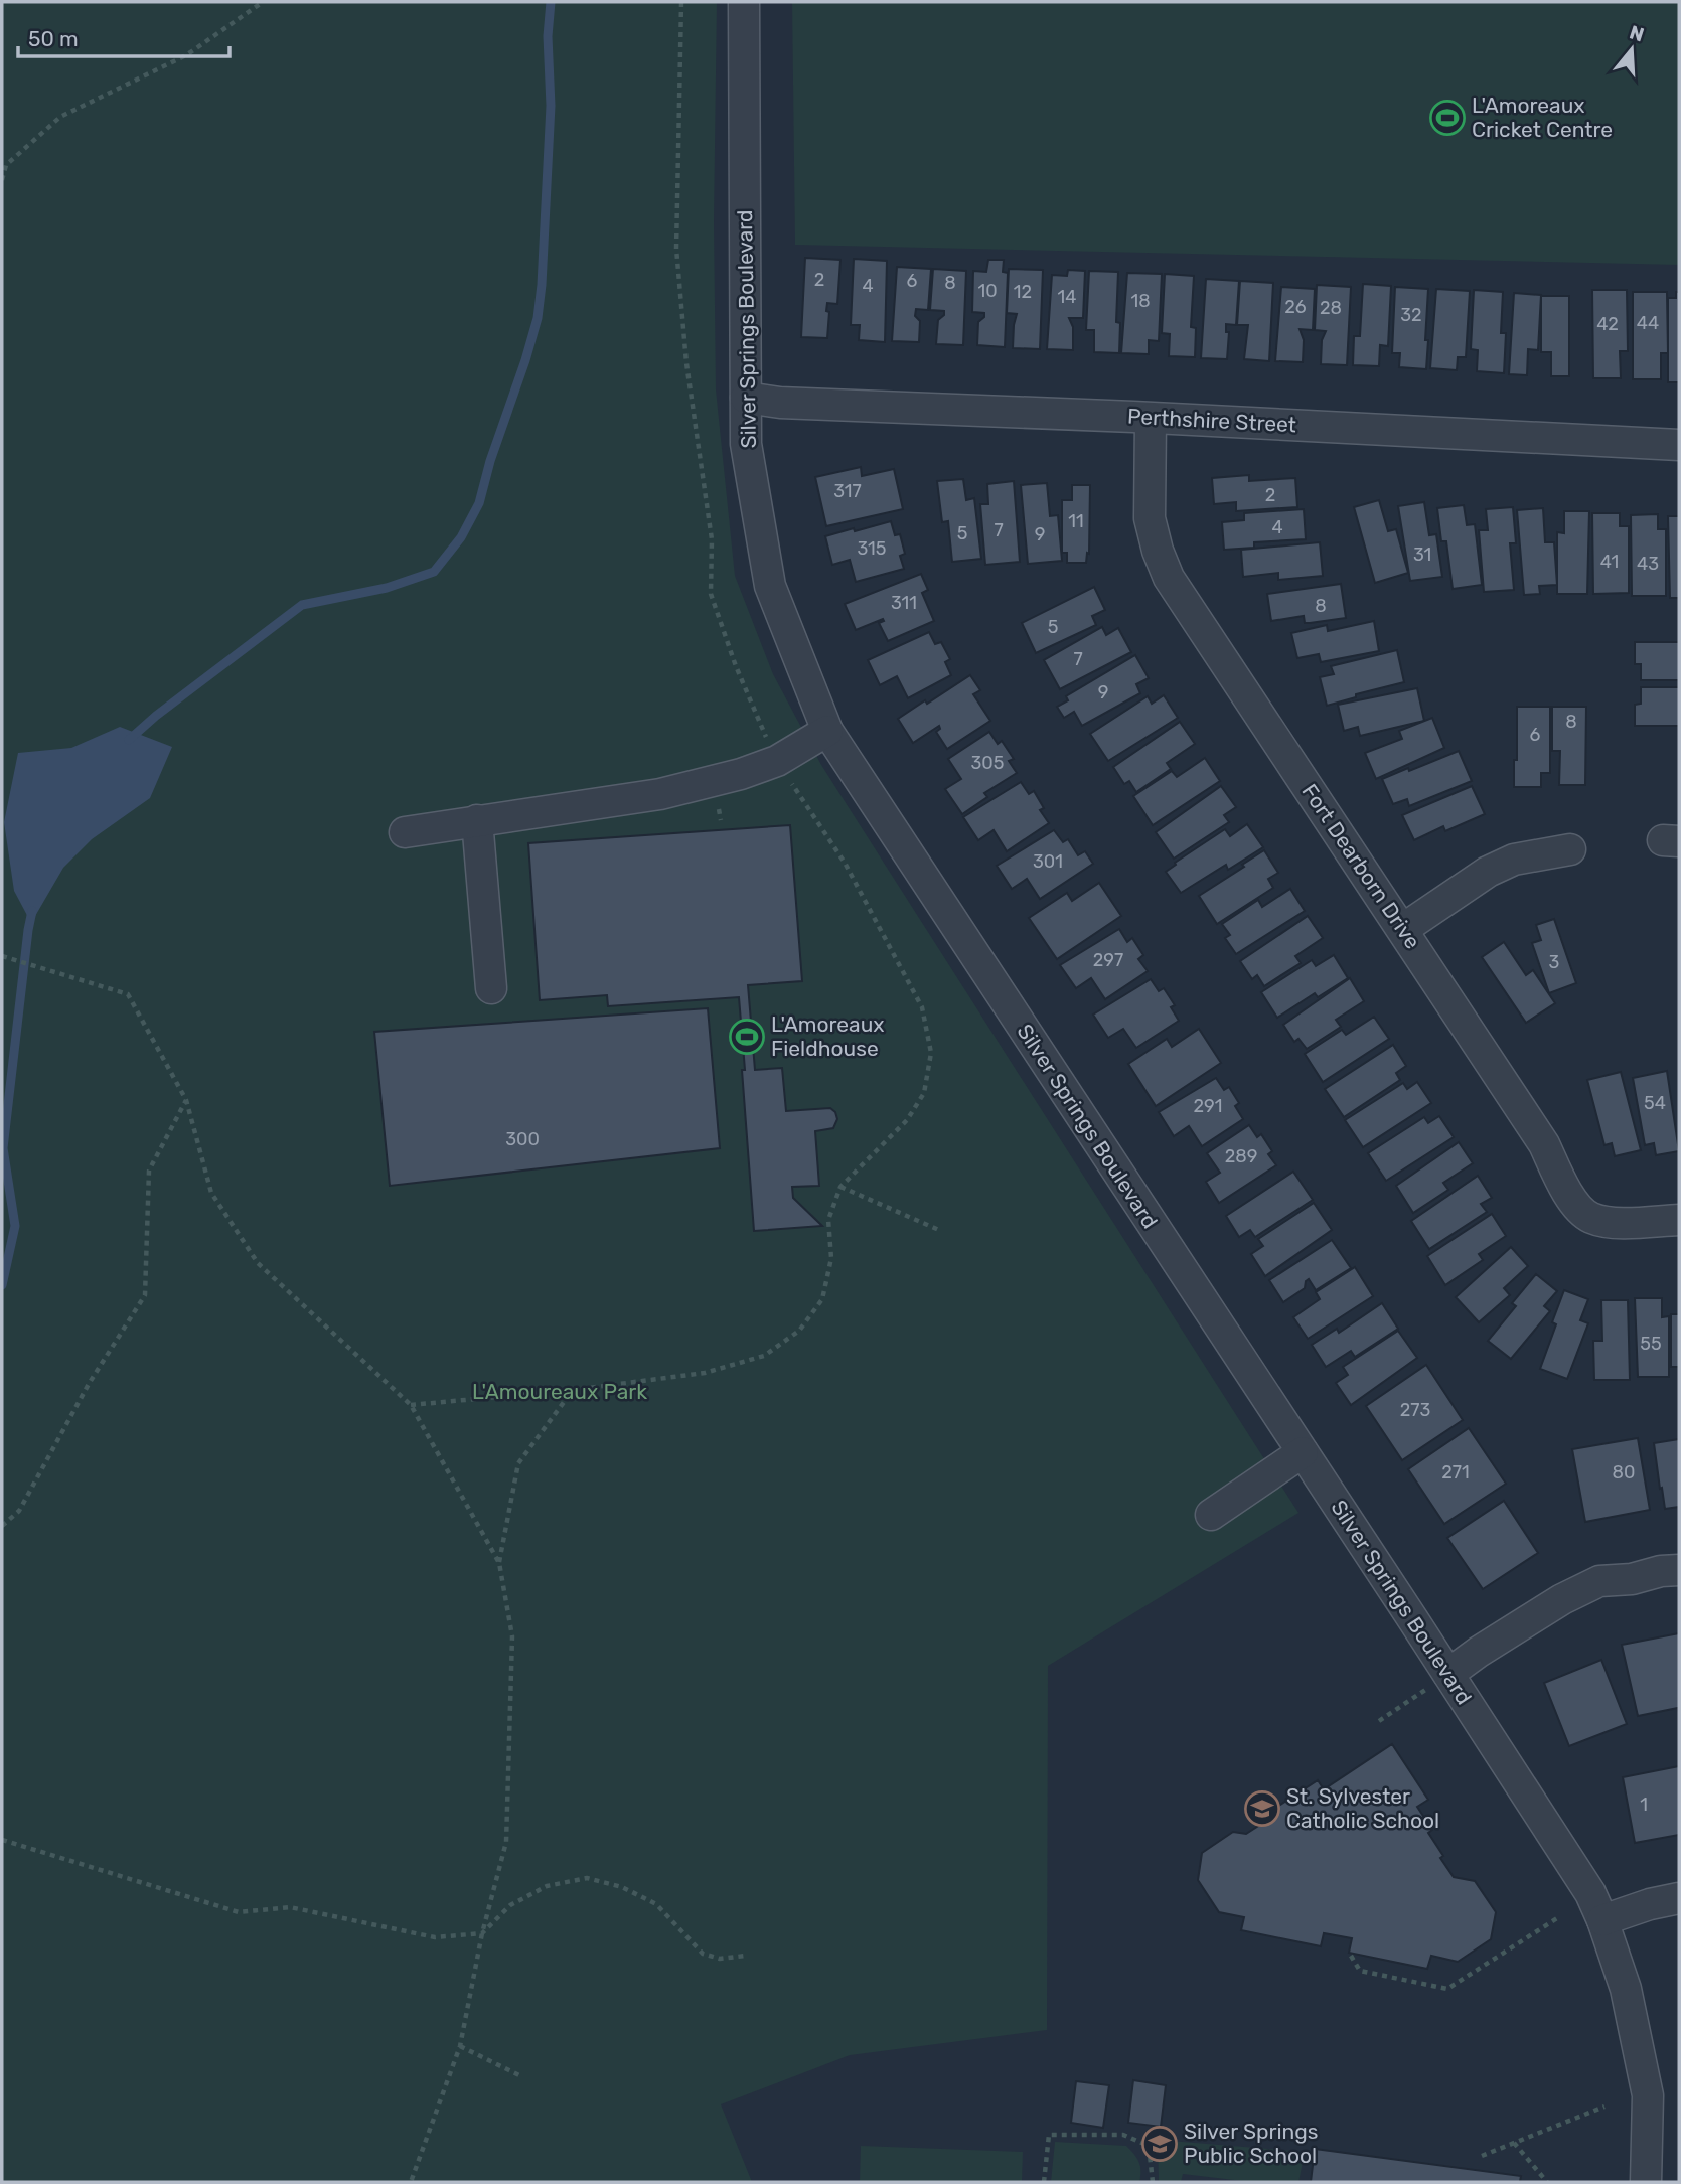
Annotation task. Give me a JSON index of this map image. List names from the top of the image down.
{
  "streets": {
    "street": ["Silver Springs Boulevard", "Perthshire Street", "Fort Dearborn Drive"]
  },
  "crossings": [
    ["Silver Springs Boulevard", "Perthshire Street"],
    ["Perthshire Street", "Fort Dearborn Drive"]
  ],
  "parks": ["L'Amoureaux Park"],
  "places": {
    "sports": ["L'Amoreaux Cricket Centre", "L'Amoreaux Fieldhouse"],
    "school or university": ["St. Sylvester Catholic School", "Silver Springs Public School"]
  },
  "house_numbers": [
    "2",
    "6",
    "8",
    "4",
    "10",
    "12",
    "14",
    "18",
    "26",
    "28",
    "32",
    "44",
    "42",
    "317",
    "2",
    "11",
    "4",
    "7",
    "5",
    "9",
    "315",
    "31",
    "41",
    "43",
    "311",
    "8",
    "5",
    "7",
    "9",
    "8",
    "6",
    "305",
    "301",
    "297",
    "3",
    "54",
    "291",
    "300",
    "289",
    "55",
    "273",
    "271",
    "80",
    "1"
  ],
  "scale_bar": "50 m",
  "north": "top"
}
